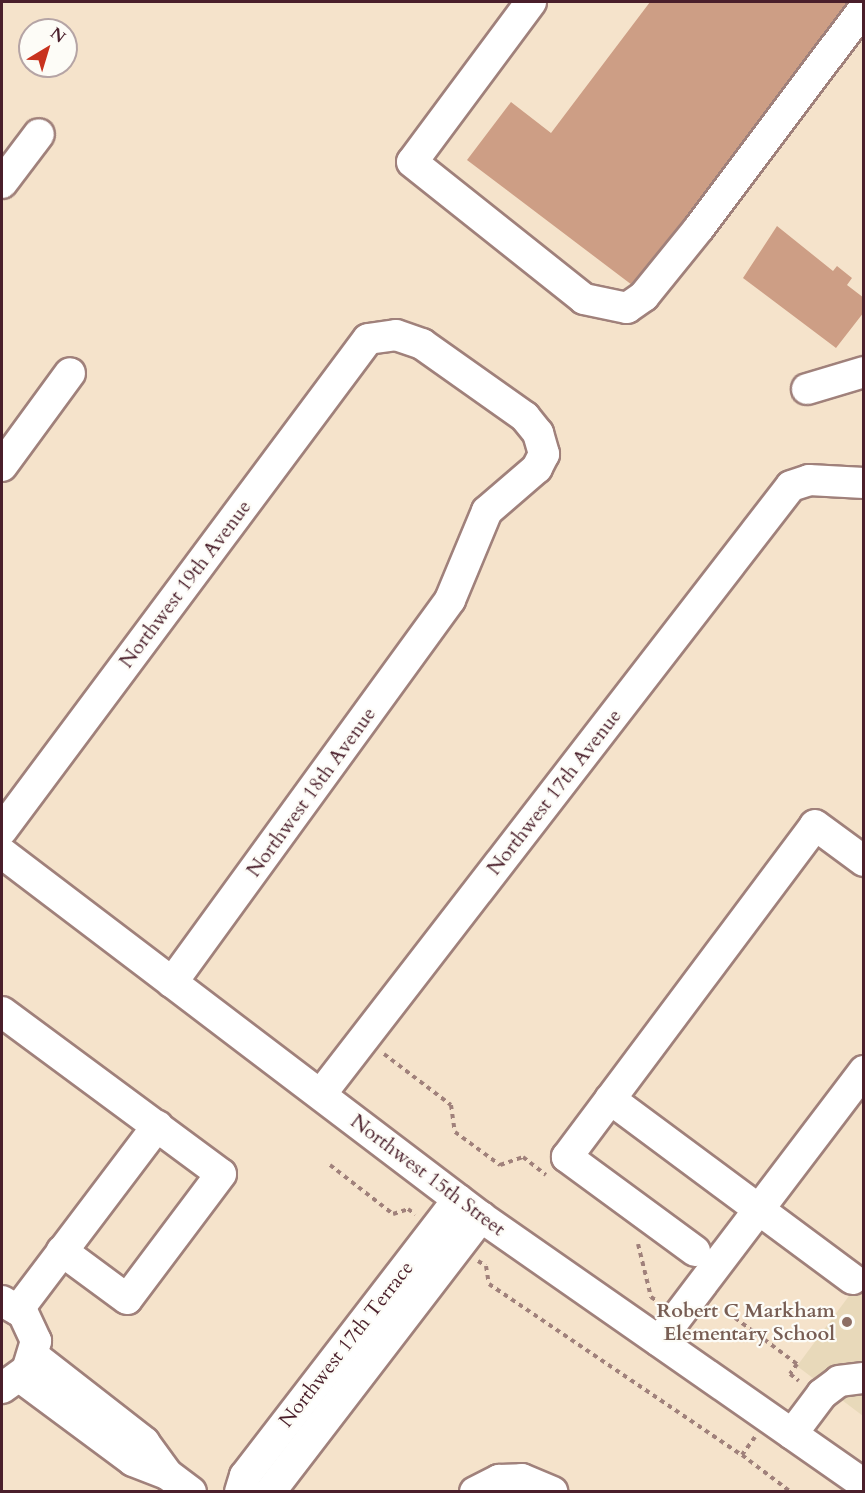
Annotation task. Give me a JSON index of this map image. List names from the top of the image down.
{
  "streets": {
    "street": [
      "Northwest 19th Avenue",
      "Northwest 18th Avenue",
      "Northwest 17th Avenue",
      "Northwest 15th Street",
      "Northwest 17th Terrace"
    ]
  },
  "crossings": [
    ["Northwest 19th Avenue", "Northwest 18th Avenue"],
    ["Northwest 18th Avenue", "Northwest 15th Street"],
    ["Northwest 17th Avenue", "Northwest 15th Street"],
    ["Northwest 15th Street", "Northwest 17th Terrace"]
  ],
  "places": ["Robert C Markham Elementary School"],
  "north": "top right"
}
